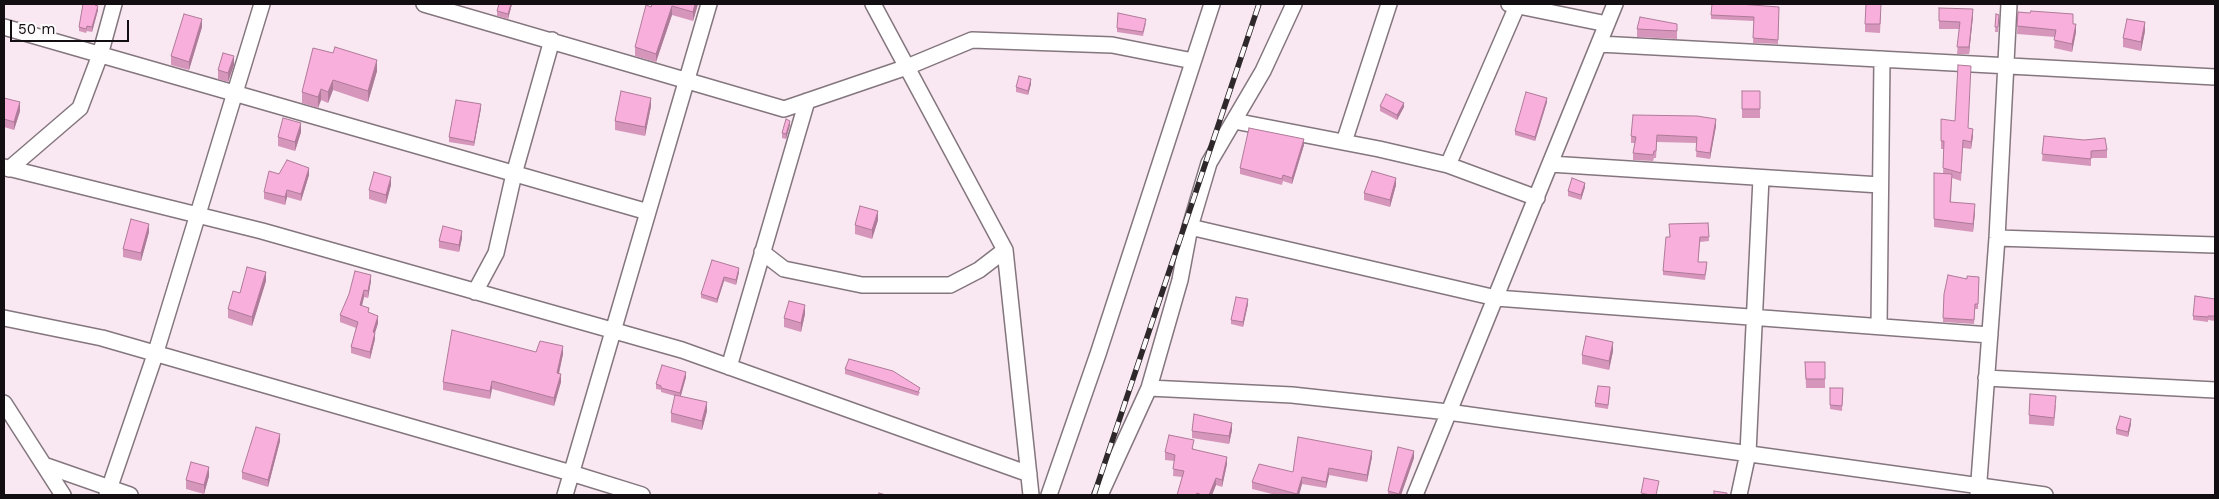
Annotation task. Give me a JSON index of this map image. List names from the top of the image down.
{
  "scale_bar": "50 m"
}
